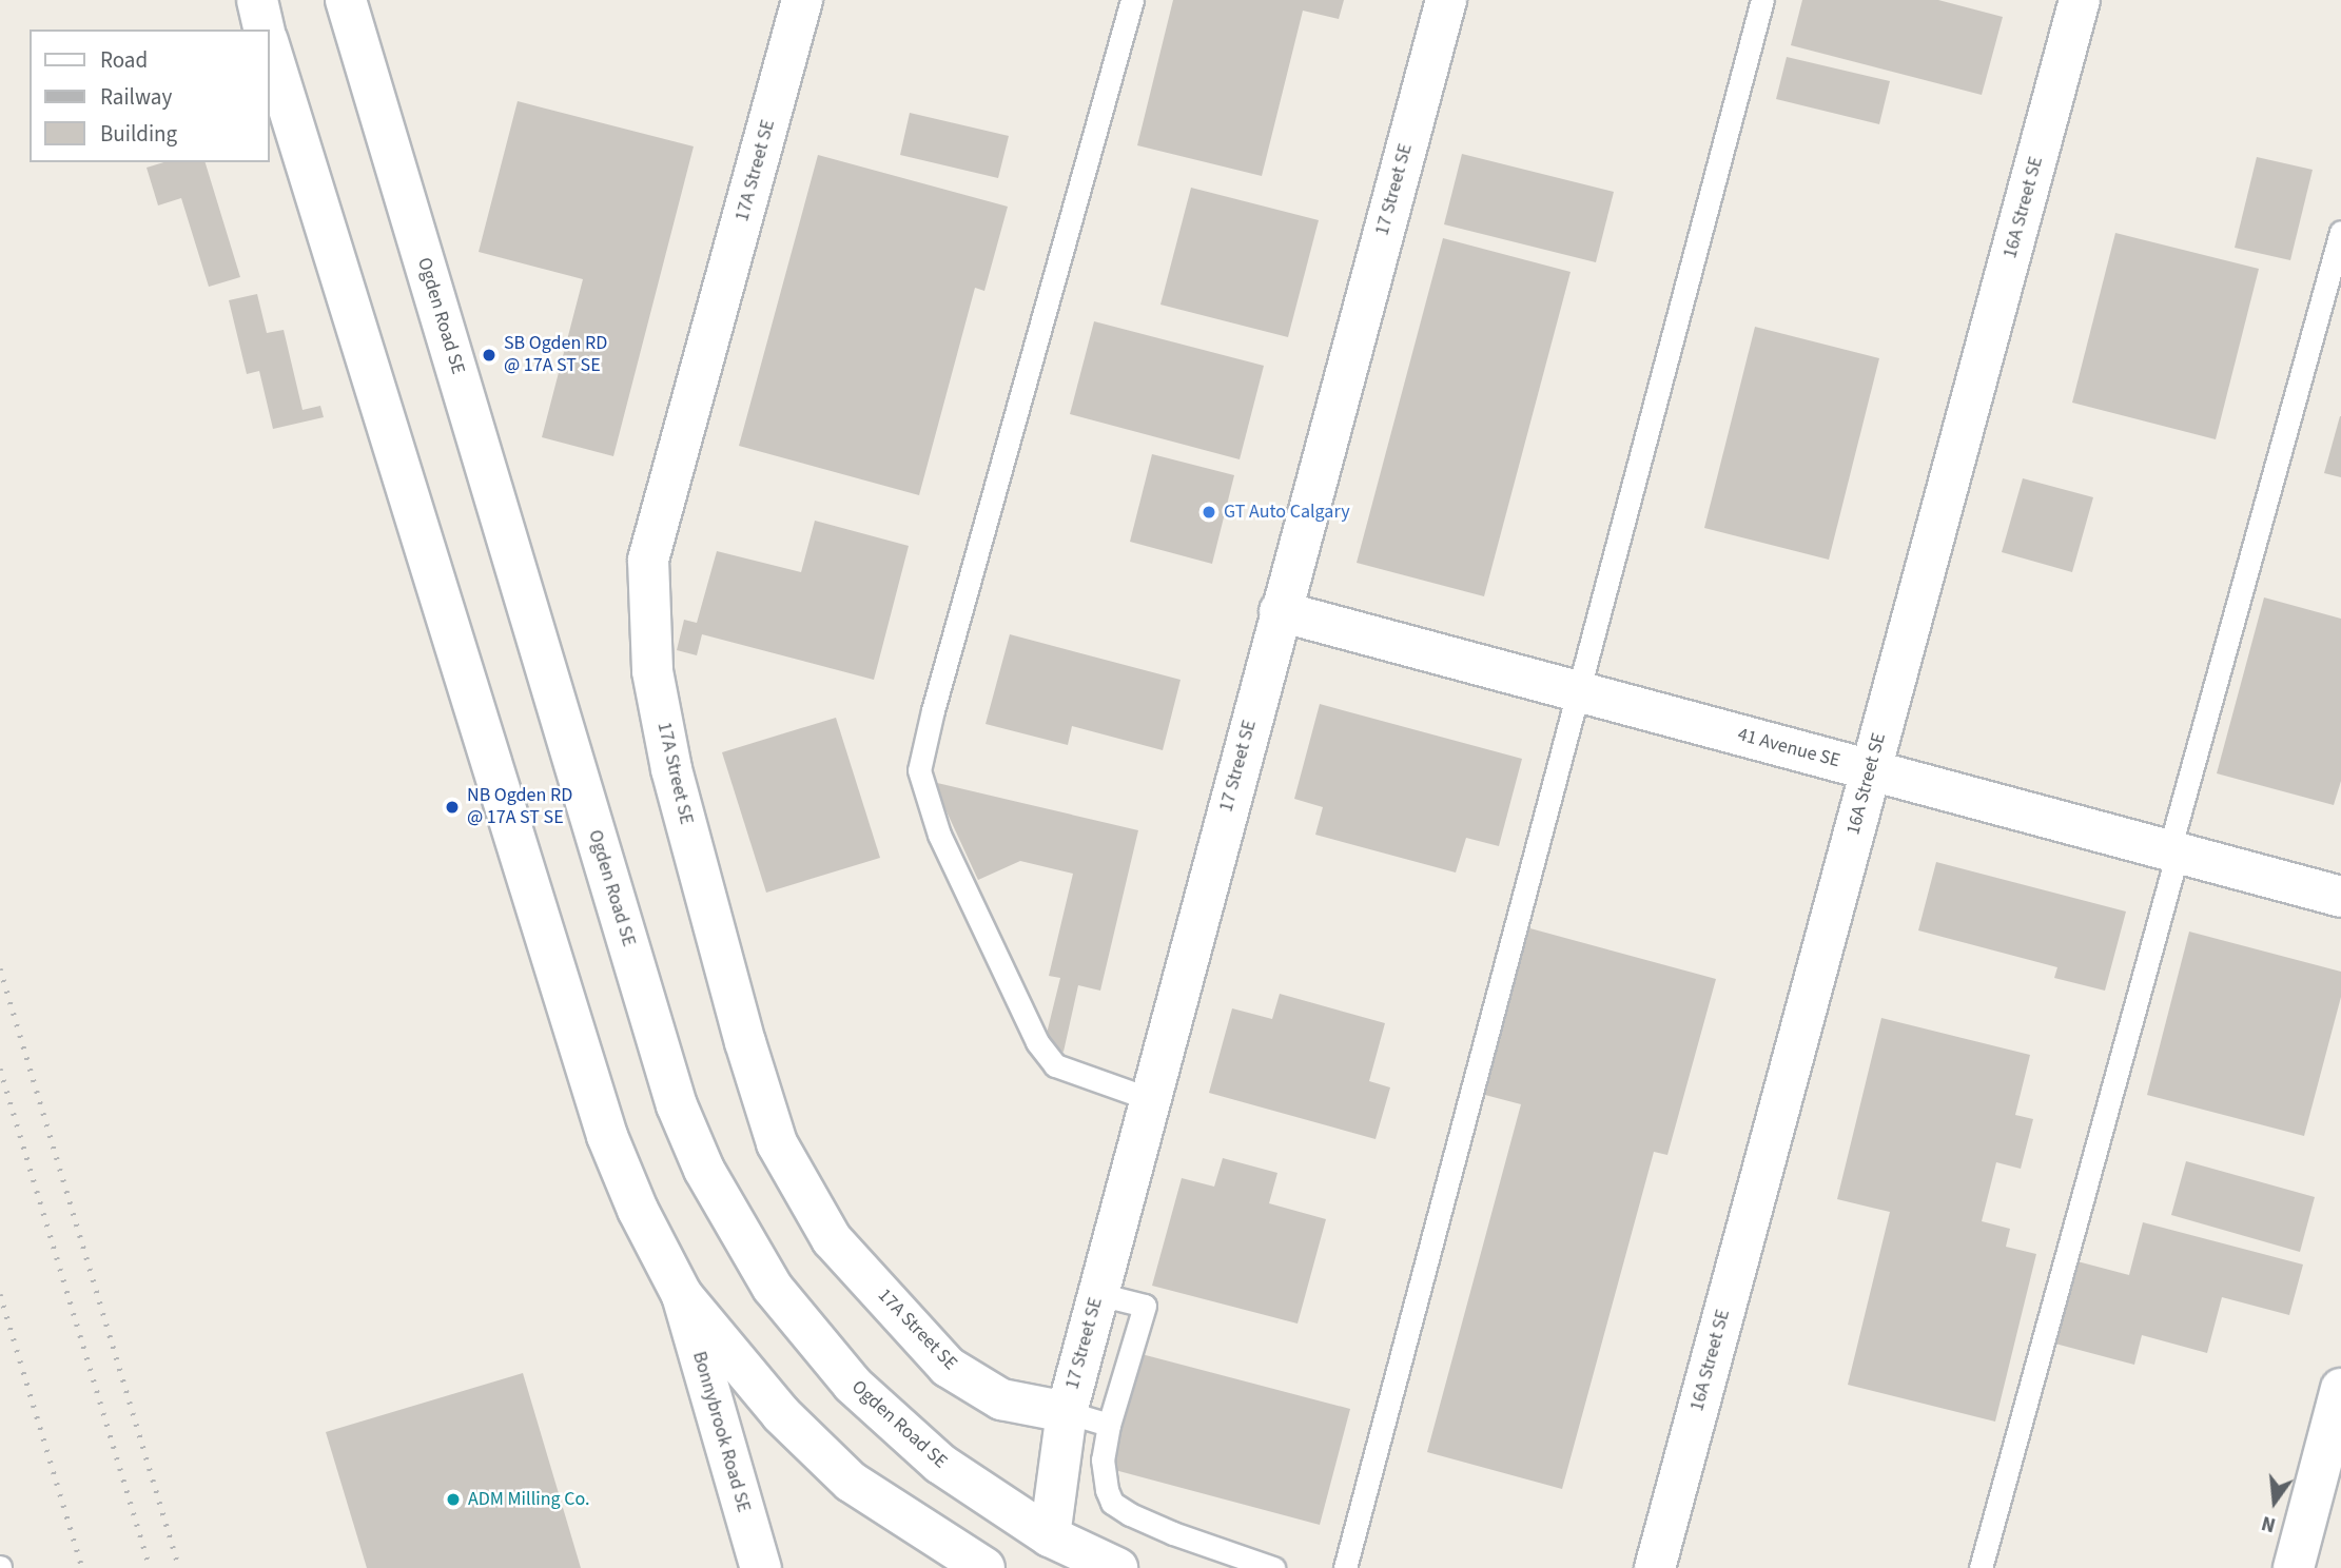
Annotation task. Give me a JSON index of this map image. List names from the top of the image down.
{
  "streets": {
    "street": [
      "17A Street SE",
      "17 Street SE",
      "16A Street SE",
      "Ogden Road SE",
      "41 Avenue SE",
      "Bonnybrook Road SE"
    ]
  },
  "crossings": [
    ["17A Street SE", "17 Street SE"],
    ["17 Street SE", "Ogden Road SE"],
    ["17 Street SE", "41 Avenue SE"],
    ["16A Street SE", "41 Avenue SE"]
  ],
  "places": [
    "SB Ogden RD @ 17A ST SE",
    "GT Auto Calgary",
    "NB Ogden RD @ 17A ST SE",
    "ADM Milling Co."
  ],
  "legend": ["Road", "Railway", "Building"],
  "north": "bottom"
}
